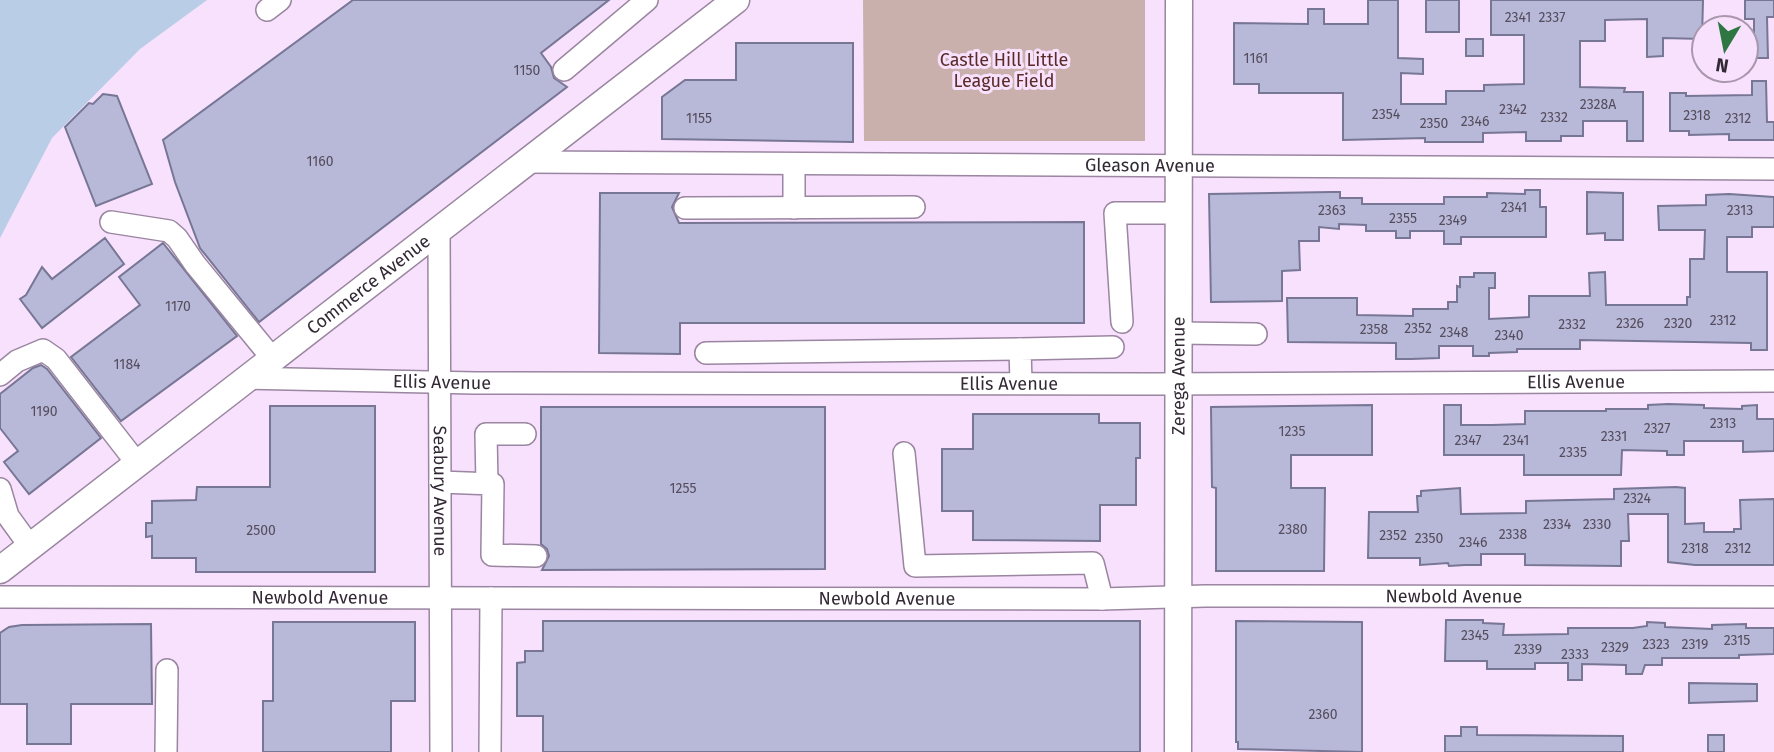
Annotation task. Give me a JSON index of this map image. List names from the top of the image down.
{
  "streets": {
    "main road": ["Commerce Avenue", "Zerega Avenue"],
    "street": [
      "Gleason Avenue",
      "Ellis Avenue",
      "Seabury Avenue",
      "Newbold Avenue"
    ]
  },
  "crossings": [
    ["Gleason Avenue", "Commerce Avenue"],
    ["Gleason Avenue", "Zerega Avenue"],
    ["Commerce Avenue", "Ellis Avenue"],
    ["Commerce Avenue", "Seabury Avenue"],
    ["Zerega Avenue", "Ellis Avenue"],
    ["Zerega Avenue", "Newbold Avenue"],
    ["Ellis Avenue", "Seabury Avenue"],
    ["Seabury Avenue", "Newbold Avenue"]
  ],
  "parks": ["Castle Hill Little League Field"],
  "house_numbers": [
    "2341",
    "2337",
    "1161",
    "1150",
    "2328A",
    "2342",
    "2354",
    "2318",
    "2332",
    "1155",
    "2312",
    "2346",
    "2350",
    "1160",
    "2341",
    "2363",
    "2313",
    "2355",
    "2349",
    "1170",
    "2312",
    "2326",
    "2320",
    "2332",
    "2352",
    "2358",
    "2348",
    "2340",
    "1184",
    "1190",
    "2313",
    "2327",
    "1235",
    "2331",
    "2347",
    "2341",
    "2335",
    "1255",
    "2324",
    "2334",
    "2330",
    "2380",
    "2500",
    "2338",
    "2352",
    "2350",
    "2346",
    "2318",
    "2312",
    "2345",
    "2315",
    "2323",
    "2319",
    "2329",
    "2339",
    "2333",
    "2360"
  ],
  "north": "bottom"
}
